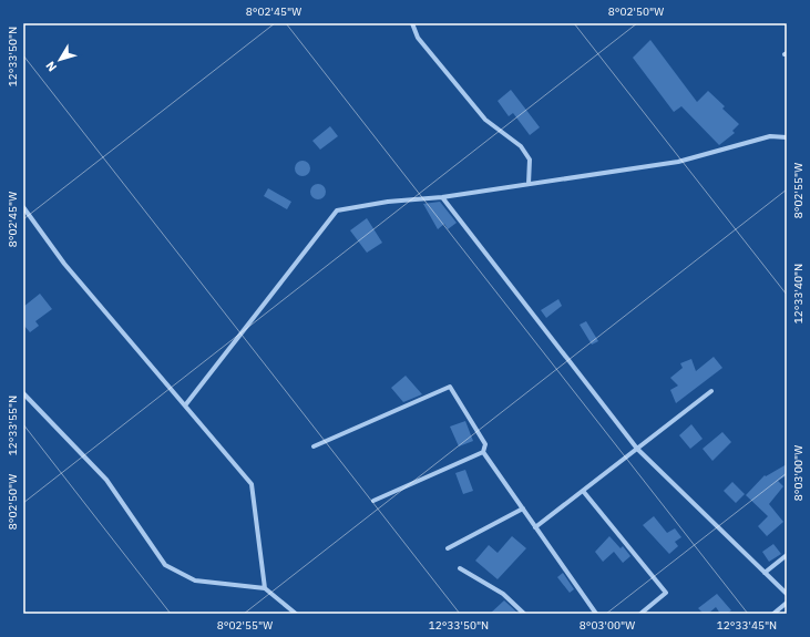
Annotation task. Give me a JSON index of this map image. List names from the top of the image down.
{
  "north": "bottom left",
  "coordinates": [
    "8°02'45\"W",
    "8°02'50\"W",
    "12°33'50\"N",
    "8°02'55\"W",
    "12°33'40\"N",
    "12°33'55\"N",
    "8°03'00\"W",
    "12°33'45\"N"
  ]
}
